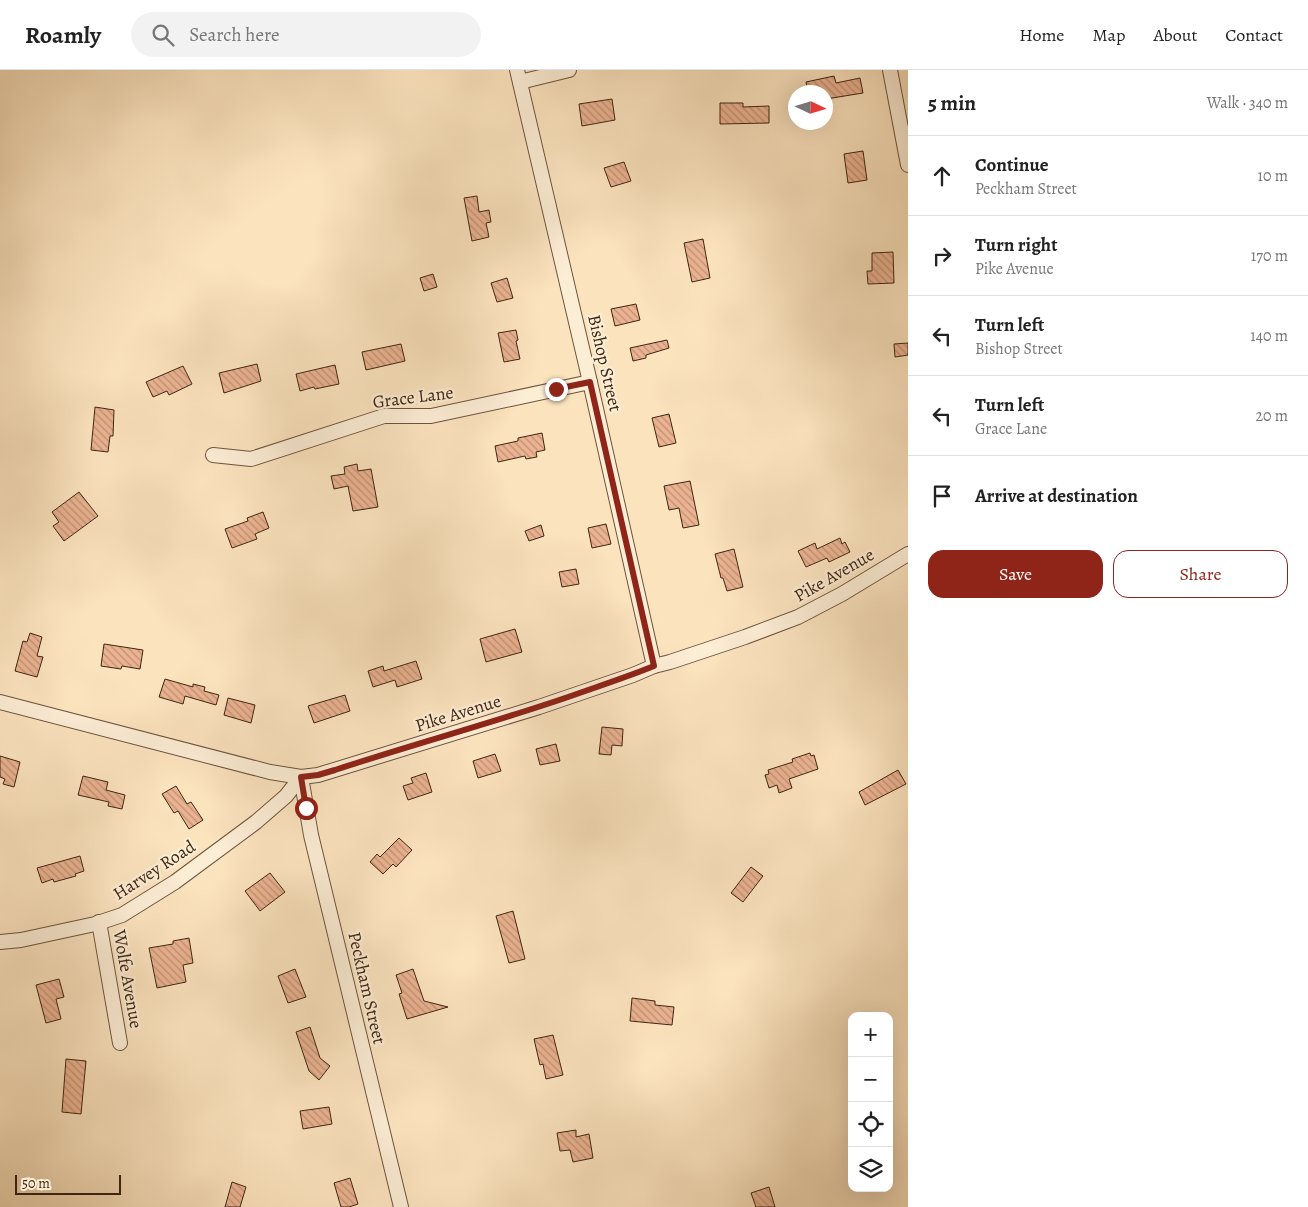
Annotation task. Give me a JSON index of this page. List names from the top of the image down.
{
  "streets": {
    "street": [
      "Bishop Street",
      "Grace Lane",
      "Pike Avenue",
      "Harvey Road",
      "Wolfe Avenue",
      "Peckham Street"
    ]
  },
  "crossings": [
    ["Bishop Street", "Grace Lane"],
    ["Bishop Street", "Pike Avenue"],
    ["Pike Avenue", "Harvey Road"],
    ["Pike Avenue", "Peckham Street"],
    ["Harvey Road", "Wolfe Avenue"],
    ["Harvey Road", "Peckham Street"]
  ],
  "scale_bar": "50 m",
  "north": "right",
  "page": {
    "header": "Roamly",
    "search": "Search here",
    "nav": [
      "Home",
      "Map",
      "About",
      "Contact"
    ],
    "heading": ["5 min", "Walk · 340 m"],
    "list": [
      ["Continue", "Peckham Street", "10 m"],
      ["Turn right", "Pike Avenue", "170 m"],
      ["Turn left", "Bishop Street", "140 m"],
      ["Turn left", "Grace Lane", "20 m"],
      "Arrive at destination"
    ],
    "buttons": ["Save", "Share"],
    "map_buttons": ["+", "−"],
    "scale": "50 m"
  }
}
